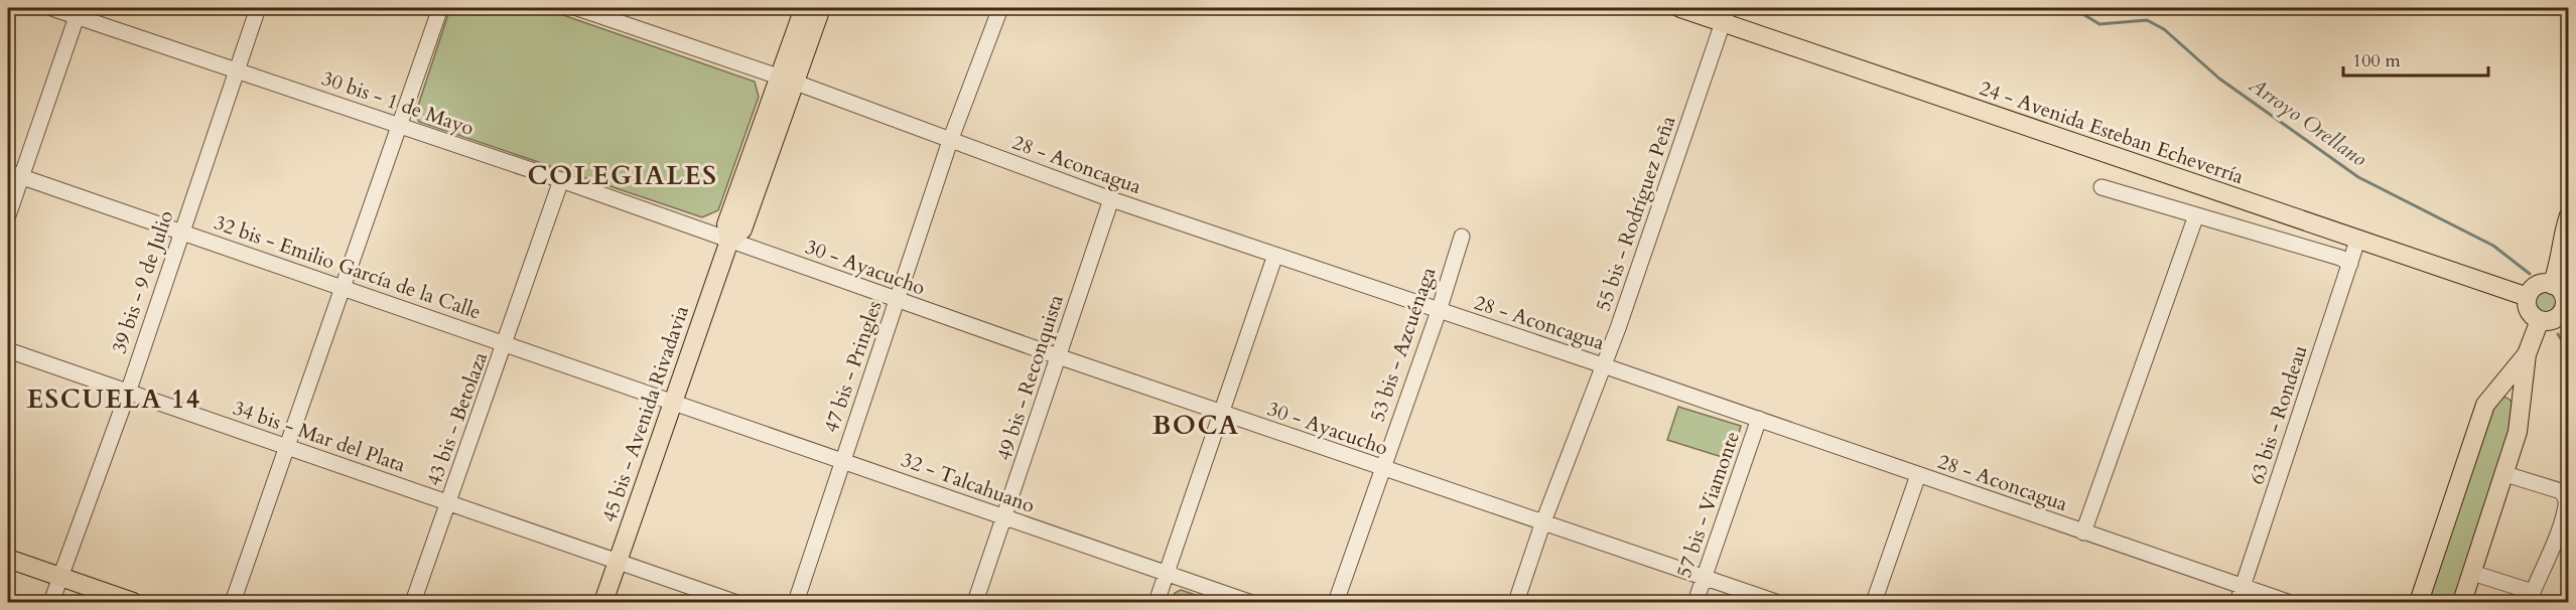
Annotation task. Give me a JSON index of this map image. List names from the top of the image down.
{
  "streets": {
    "main road": ["24 - Avenida Esteban Echeverría", "45 bis - Avenida Rivadavia"],
    "street": [
      "30 bis - 1 de Mayo",
      "28 - Aconcagua",
      "55 bis - Rodríguez Peña",
      "32 bis - Emilio García de la Calle",
      "30 - Ayacucho",
      "39 bis - 9 de Julio",
      "53 bis - Azcuénaga",
      "47 bis - Pringles",
      "49 bis - Reconquista",
      "63 bis - Rondeau",
      "43 bis - Betolaza",
      "34 bis - Mar del Plata",
      "32 - Talcahuano",
      "57 bis - Viamonte"
    ]
  },
  "crossings": [
    ["30 bis - 1 de Mayo", "30 - Ayacucho"],
    ["30 bis - 1 de Mayo", "39 bis - 9 de Julio"],
    ["30 bis - 1 de Mayo", "45 bis - Avenida Rivadavia"],
    ["30 bis - 1 de Mayo", "43 bis - Betolaza"],
    ["24 - Avenida Esteban Echeverría", "55 bis - Rodríguez Peña"],
    ["24 - Avenida Esteban Echeverría", "63 bis - Rondeau"],
    ["28 - Aconcagua", "55 bis - Rodríguez Peña"],
    ["28 - Aconcagua", "53 bis - Azcuénaga"],
    ["28 - Aconcagua", "47 bis - Pringles"],
    ["28 - Aconcagua", "49 bis - Reconquista"],
    ["28 - Aconcagua", "45 bis - Avenida Rivadavia"],
    ["28 - Aconcagua", "63 bis - Rondeau"],
    ["28 - Aconcagua", "57 bis - Viamonte"],
    ["55 bis - Rodríguez Peña", "30 - Ayacucho"],
    ["32 bis - Emilio García de la Calle", "39 bis - 9 de Julio"],
    ["32 bis - Emilio García de la Calle", "45 bis - Avenida Rivadavia"],
    ["32 bis - Emilio García de la Calle", "43 bis - Betolaza"],
    ["32 bis - Emilio García de la Calle", "32 - Talcahuano"],
    ["30 - Ayacucho", "53 bis - Azcuénaga"],
    ["30 - Ayacucho", "47 bis - Pringles"],
    ["30 - Ayacucho", "49 bis - Reconquista"],
    ["30 - Ayacucho", "45 bis - Avenida Rivadavia"],
    ["30 - Ayacucho", "57 bis - Viamonte"],
    ["39 bis - 9 de Julio", "34 bis - Mar del Plata"],
    ["47 bis - Pringles", "32 - Talcahuano"],
    ["49 bis - Reconquista", "32 - Talcahuano"],
    ["45 bis - Avenida Rivadavia", "34 bis - Mar del Plata"],
    ["45 bis - Avenida Rivadavia", "32 - Talcahuano"],
    ["43 bis - Betolaza", "34 bis - Mar del Plata"]
  ],
  "districts": ["COLEGIALES", "ESCUELA 14", "BOCA"],
  "water": ["Arroyo Orellano"],
  "scale_bar": "100 m"
}
